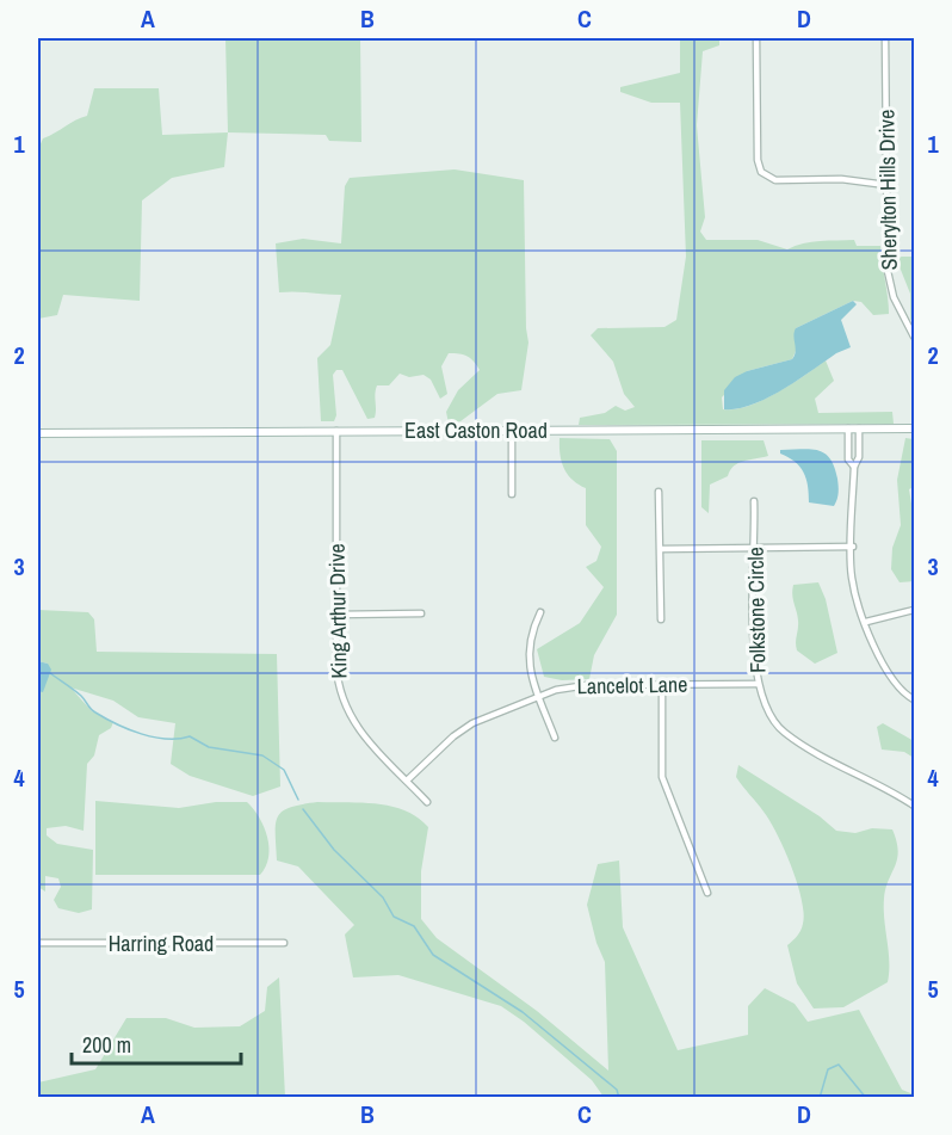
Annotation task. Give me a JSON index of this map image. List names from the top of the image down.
{
  "streets": {
    "street": [
      "Sherylton Hills Drive",
      "East Caston Road",
      "Folkstone Circle",
      "King Arthur Drive",
      "Lancelot Lane",
      "Harring Road"
    ]
  },
  "crossings": [
    ["East Caston Road", "King Arthur Drive"],
    ["Folkstone Circle", "Lancelot Lane"],
    ["King Arthur Drive", "Lancelot Lane"]
  ],
  "scale_bar": "200 m",
  "grid": {
    "columns": [
      "A",
      "B",
      "C",
      "D"
    ],
    "rows": [
      "1",
      "2",
      "3",
      "4",
      "5"
    ]
  }
}
